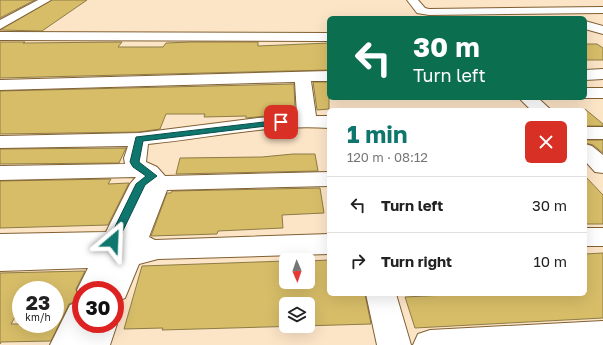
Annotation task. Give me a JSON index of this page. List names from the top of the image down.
{
  "north": "bottom",
  "page": {
    "turn": ["30 m", "Turn left"],
    "heading": ["1 min", "120 m · 08:12"],
    "list": [
      {
        "name": "Turn left",
        "value": "30 m"
      },
      {
        "name": "Turn right",
        "value": "10 m"
      }
    ],
    "speed": "23 km/h",
    "limit": "30"
  }
}
